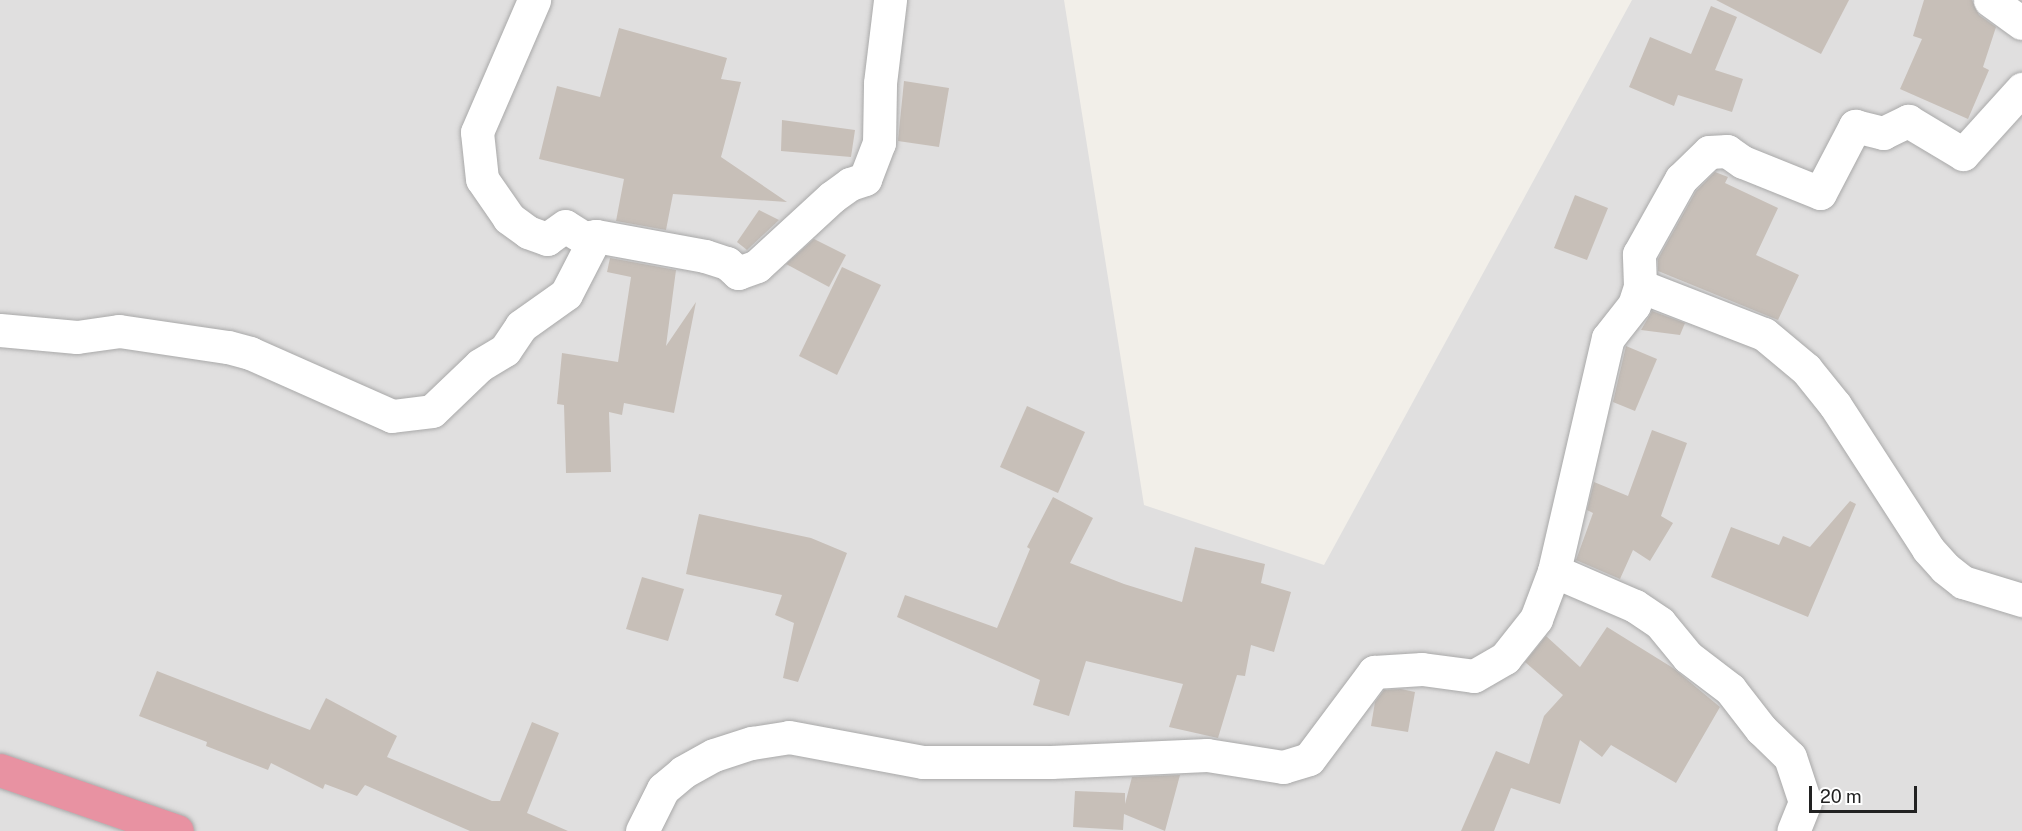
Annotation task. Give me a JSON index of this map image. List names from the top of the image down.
{
  "scale_bar": "20 m"
}
